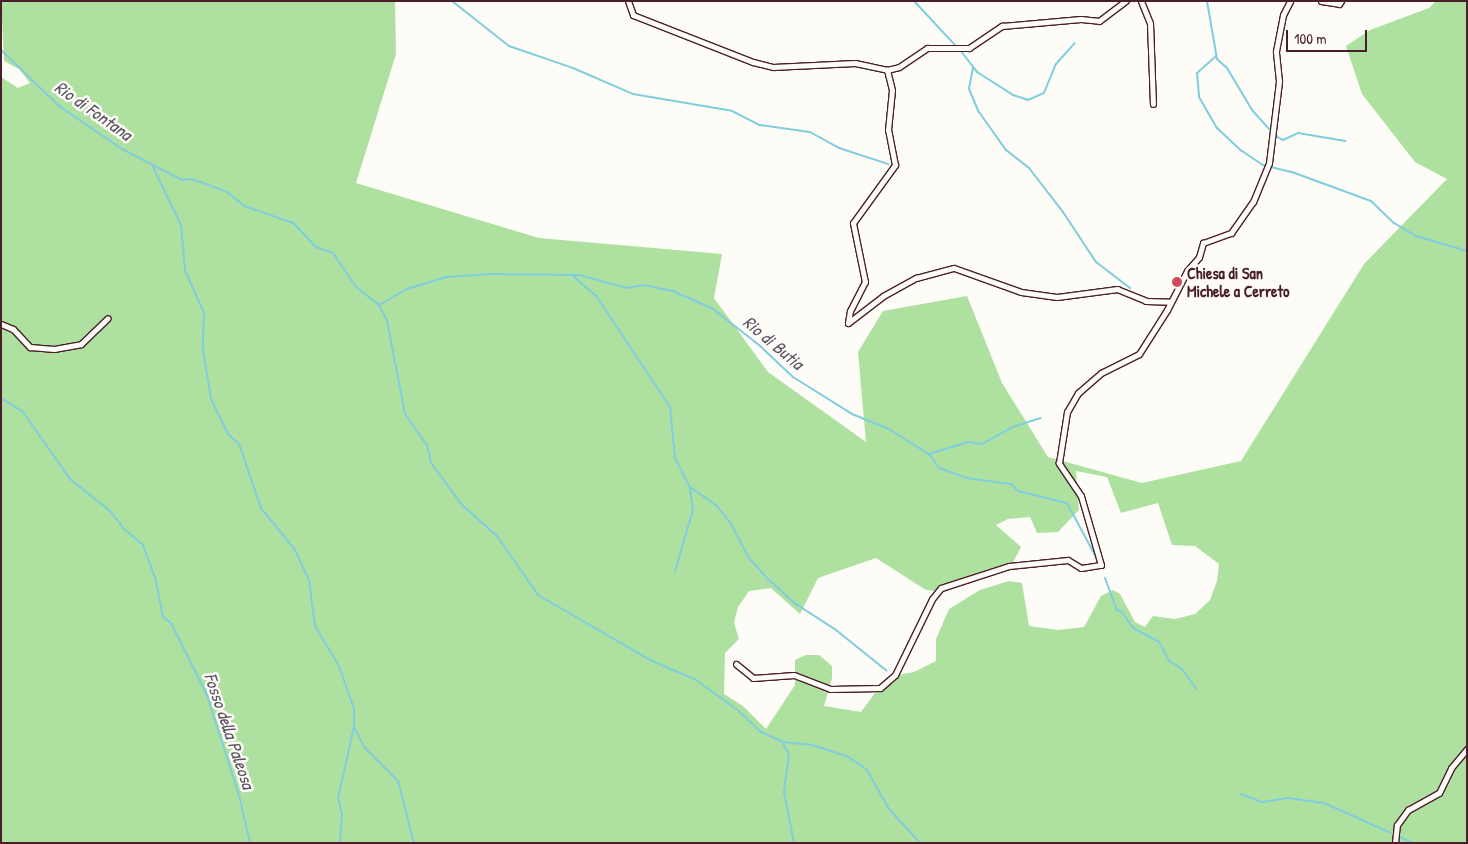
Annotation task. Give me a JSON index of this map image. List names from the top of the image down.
{
  "water": ["Rio di Fontana", "Rio di Butia", "Fosso della Paleosa"],
  "places": ["Chiesa di San Michele a Cerreto"],
  "scale_bar": "100 m"
}
